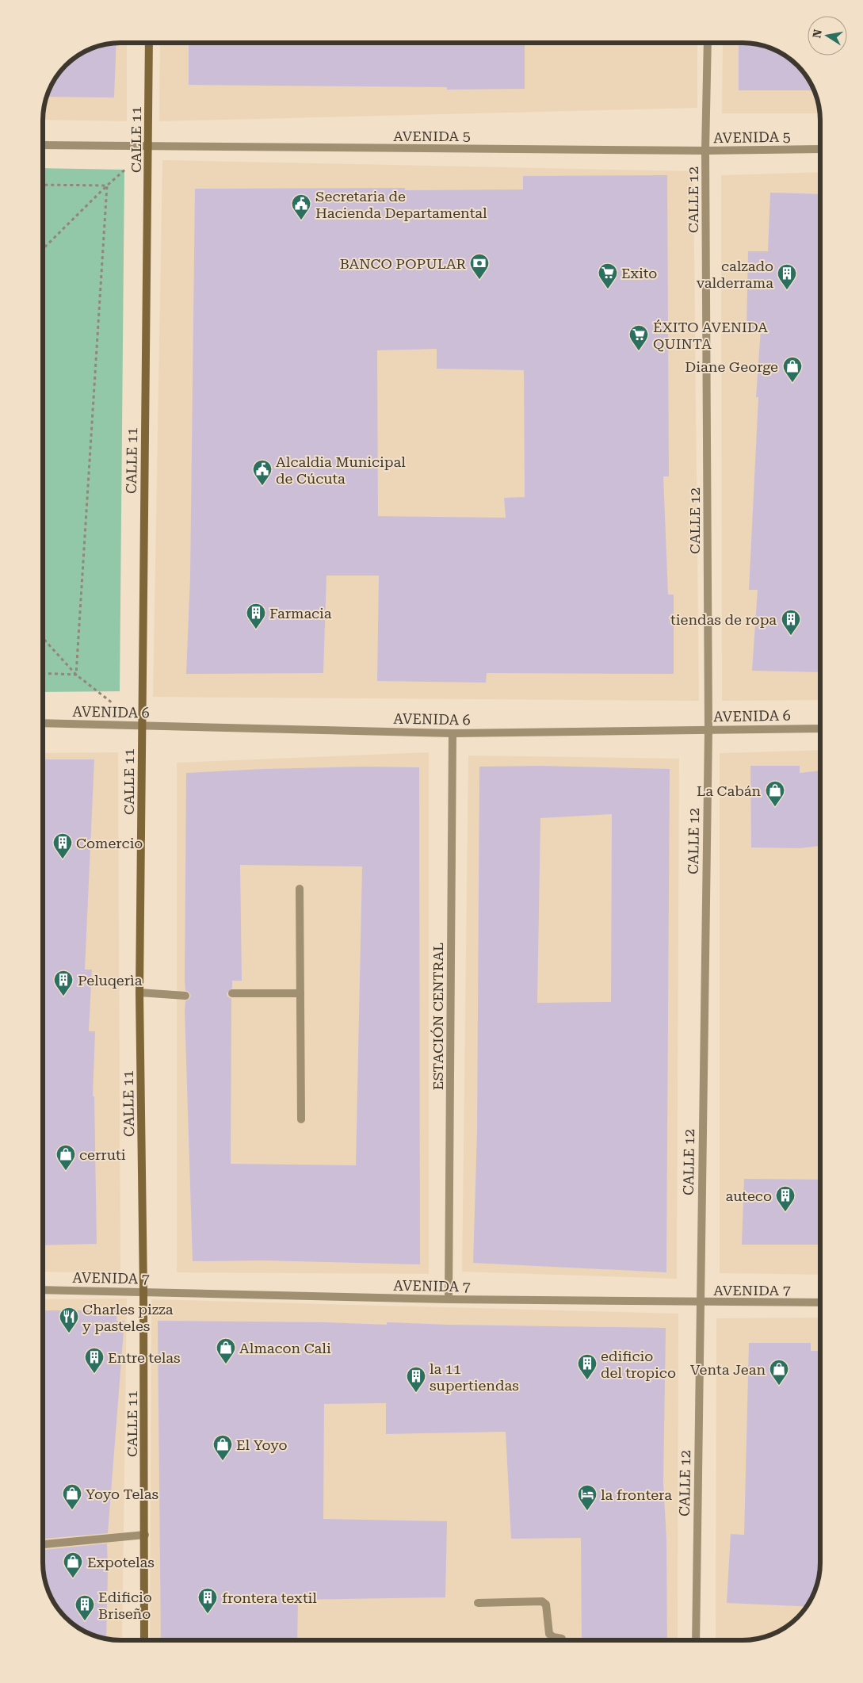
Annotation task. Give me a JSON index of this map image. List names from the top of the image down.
{
  "streets": {
    "street": [
      "AVENIDA 5",
      "CALLE 11",
      "CALLE 12",
      "AVENIDA 6",
      "ESTACIÓN CENTRAL",
      "AVENIDA 7"
    ]
  },
  "crossings": [
    ["AVENIDA 5", "CALLE 11"],
    ["AVENIDA 5", "CALLE 12"],
    ["CALLE 11", "AVENIDA 6"],
    ["CALLE 11", "AVENIDA 7"],
    ["CALLE 12", "AVENIDA 6"],
    ["CALLE 12", "AVENIDA 7"],
    ["AVENIDA 6", "ESTACIÓN CENTRAL"],
    ["ESTACIÓN CENTRAL", "AVENIDA 7"]
  ],
  "places": {
    "public building": ["Secretaria de Hacienda Departamental", "Alcaldia Municipal de Cúcuta"],
    "bank": ["BANCO POPULAR"],
    "supermarket": ["Exito", "ÉXITO AVENIDA QUINTA"],
    "building": [
      "calzado valderrama",
      "Farmacia",
      "tiendas de ropa",
      "Comercio",
      "Peluqerìa",
      "auteco",
      "Entre telas",
      "edificio del tropico",
      "la 11 supertiendas",
      "frontera textil",
      "Edificio Briseño"
    ],
    "shop": [
      "Diane George",
      "La Cabán",
      "cerruti",
      "Almacon Cali",
      "Venta Jean",
      "El Yoyo",
      "Yoyo Telas",
      "Expotelas"
    ],
    "restaurant": ["Charles pizza y pasteles"],
    "hotel": ["la frontera"]
  },
  "north": "left"
}
